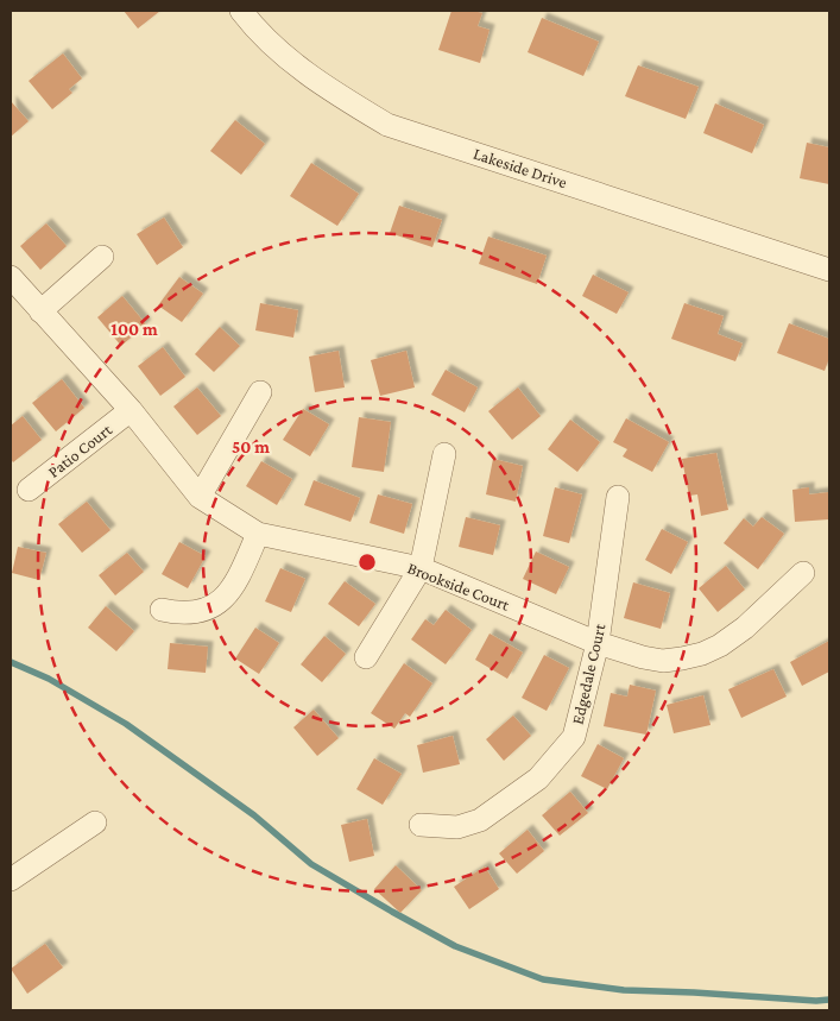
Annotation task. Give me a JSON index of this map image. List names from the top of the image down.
{
  "streets": {
    "street": [
      "Lakeside Drive",
      "Patio Court",
      "Brookside Court",
      "Edgedale Court"
    ]
  },
  "crossings": [
    ["Patio Court", "Brookside Court"],
    ["Brookside Court", "Edgedale Court"]
  ],
  "rings": ["100 m", "50 m"]
}
